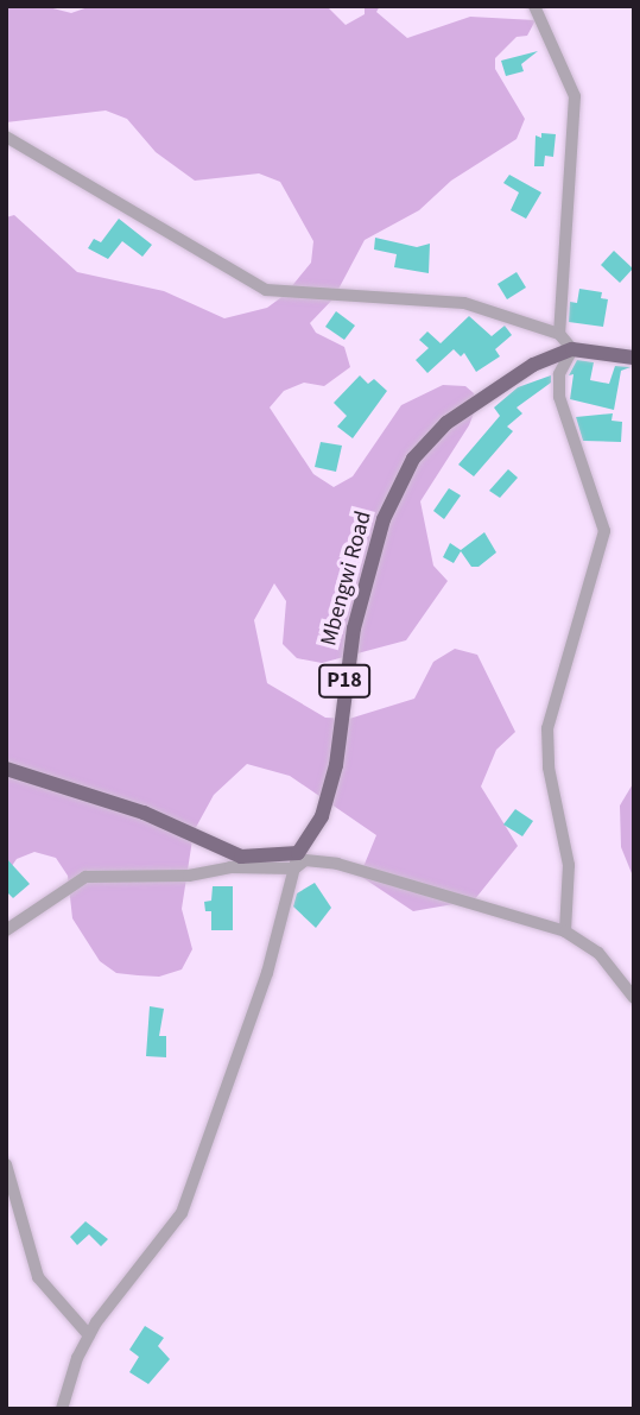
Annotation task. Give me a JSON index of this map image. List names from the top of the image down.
{
  "streets": {
    "main road": ["Mbengwi Road", "P18"]
  }
}
